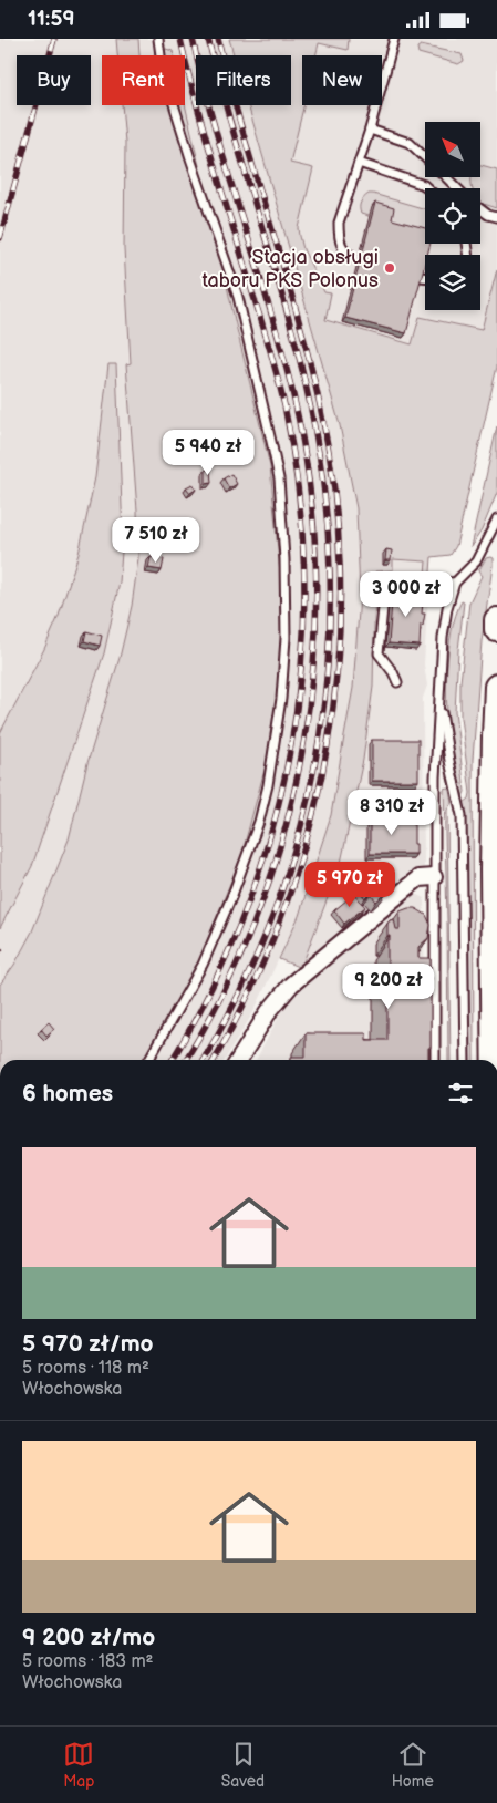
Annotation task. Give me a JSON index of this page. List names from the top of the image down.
{
  "places": ["Stacja obsługi taboru PKS Polonus"],
  "north": "top left",
  "page": {
    "status": "11:59",
    "chip": [
      "Buy",
      "Rent",
      "Filters",
      "New"
    ],
    "price": [
      "5 940 zł",
      "7 510 zł",
      "3 000 zł",
      "8 310 zł",
      "5 970 zł",
      "9 200 zł"
    ],
    "heading": "6 homes",
    "list": [
      {
        "name": "5 970 zł/mo",
        "note": "5 rooms · 118 m² · Włochowska"
      },
      {
        "name": "9 200 zł/mo",
        "note": "5 rooms · 183 m² · Włochowska"
      }
    ],
    "tabs": ["Map", "Saved", "Home"]
  }
}
